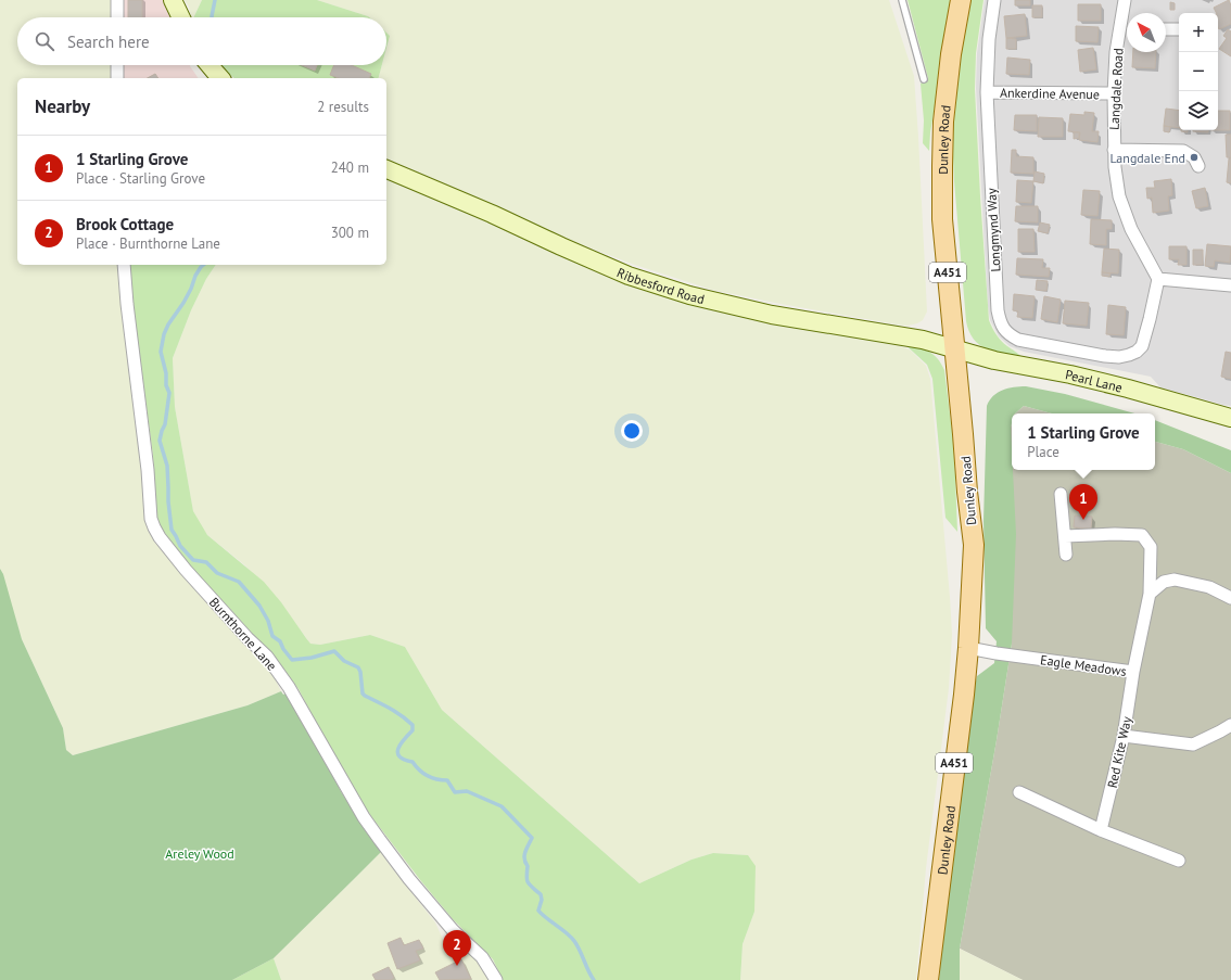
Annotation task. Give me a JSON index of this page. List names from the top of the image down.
{
  "streets": {
    "main road": [
      "Dunley Road",
      "A451",
      "Ribbesford Road",
      "Pearl Lane"
    ],
    "street": [
      "Langdale Road",
      "Ankerdine Avenue",
      "Longmynd Way",
      "Burnthorne Lane",
      "Eagle Meadows",
      "Red Kite Way"
    ]
  },
  "crossings": [
    ["Langdale Road", "Ankerdine Avenue"],
    ["Langdale Road", "Longmynd Way"],
    ["Ankerdine Avenue", "Longmynd Way"],
    ["Dunley Road", "Ribbesford Road"],
    ["Dunley Road", "Pearl Lane"],
    ["Dunley Road", "Eagle Meadows"],
    ["Ribbesford Road", "Pearl Lane"],
    ["Eagle Meadows", "Red Kite Way"]
  ],
  "parks": ["Areley Wood"],
  "places": ["Langdale End"],
  "north": "top left",
  "page": {
    "map_buttons": ["+", "−"],
    "search": "Search here",
    "heading": ["Nearby", "2 results"],
    "list": [
      {
        "mark": "1",
        "name": "1 Starling Grove",
        "note": "Place · Starling Grove",
        "value": "240 m"
      },
      {
        "mark": "2",
        "name": "Brook Cottage",
        "note": "Place · Burnthorne Lane",
        "value": "300 m"
      }
    ],
    "popup": ["1 Starling Grove", "Place"],
    "pins": ["1", "2"]
  }
}
